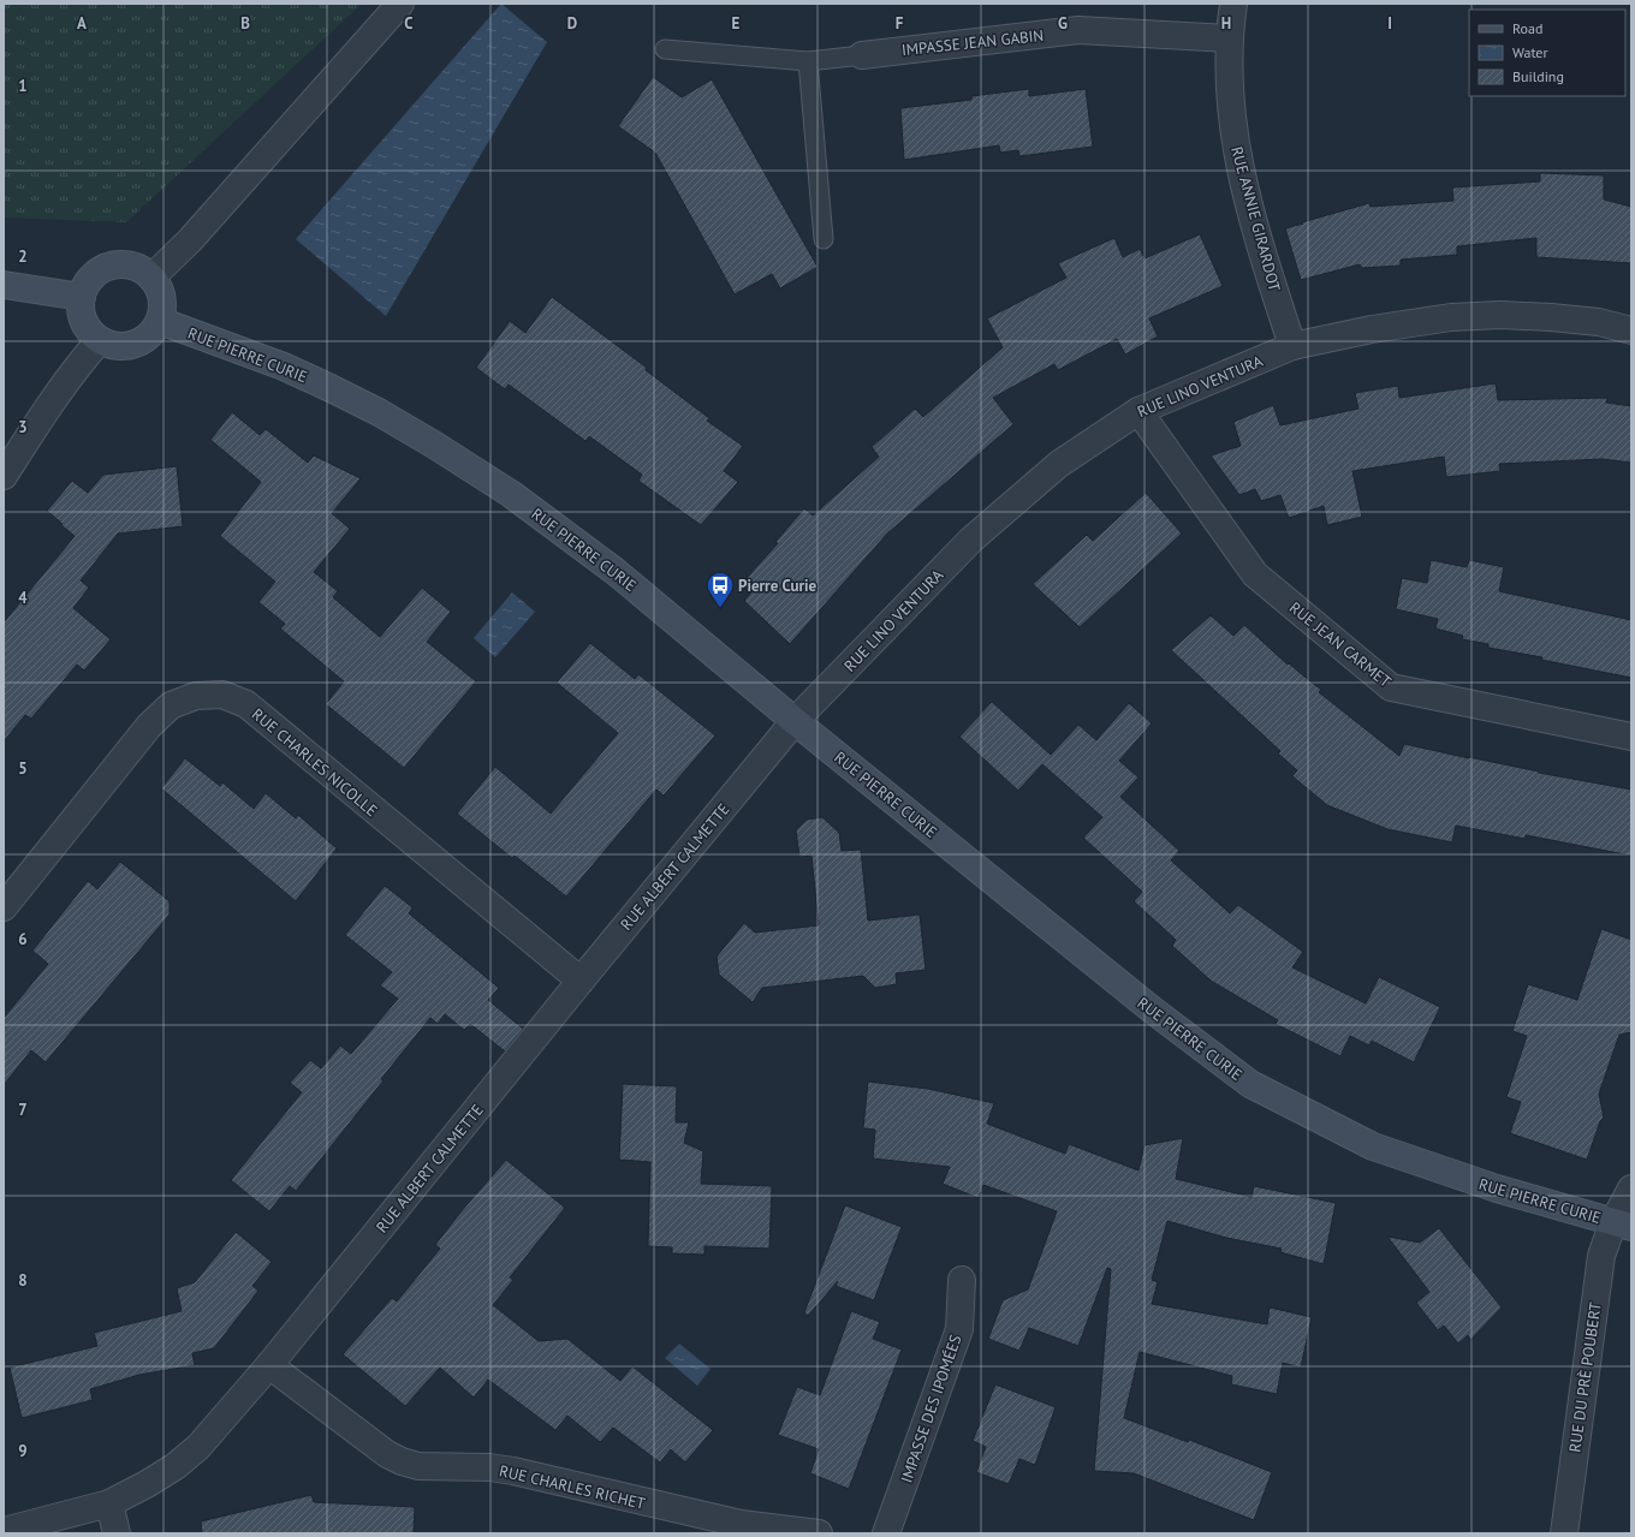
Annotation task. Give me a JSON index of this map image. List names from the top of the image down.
{
  "streets": {
    "street": [
      "IMPASSE JEAN GABIN",
      "RUE ANNIE GIRARDOT",
      "RUE PIERRE CURIE",
      "RUE LINO VENTURA",
      "RUE JEAN CARMET",
      "RUE CHARLES NICOLLE",
      "RUE ALBERT CALMETTE",
      "RUE DU PRÈ POUBERT",
      "IMPASSE DES IPOMÉES",
      "RUE CHARLES RICHET"
    ]
  },
  "crossings": [
    ["IMPASSE JEAN GABIN", "RUE ANNIE GIRARDOT"],
    ["RUE ANNIE GIRARDOT", "RUE LINO VENTURA"],
    ["RUE PIERRE CURIE", "RUE LINO VENTURA"],
    ["RUE PIERRE CURIE", "RUE ALBERT CALMETTE"],
    ["RUE PIERRE CURIE", "RUE DU PRÈ POUBERT"],
    ["RUE LINO VENTURA", "RUE JEAN CARMET"],
    ["RUE LINO VENTURA", "RUE ALBERT CALMETTE"],
    ["RUE CHARLES NICOLLE", "RUE ALBERT CALMETTE"],
    ["RUE ALBERT CALMETTE", "RUE CHARLES RICHET"]
  ],
  "places": {
    "bus stop": ["Pierre Curie"]
  },
  "legend": ["Road", "Water", "Building"],
  "grid": {
    "columns": [
      "A",
      "B",
      "C",
      "D",
      "E",
      "F",
      "G",
      "H",
      "I"
    ],
    "rows": [
      "1",
      "2",
      "3",
      "4",
      "5",
      "6",
      "7",
      "8",
      "9"
    ]
  }
}
